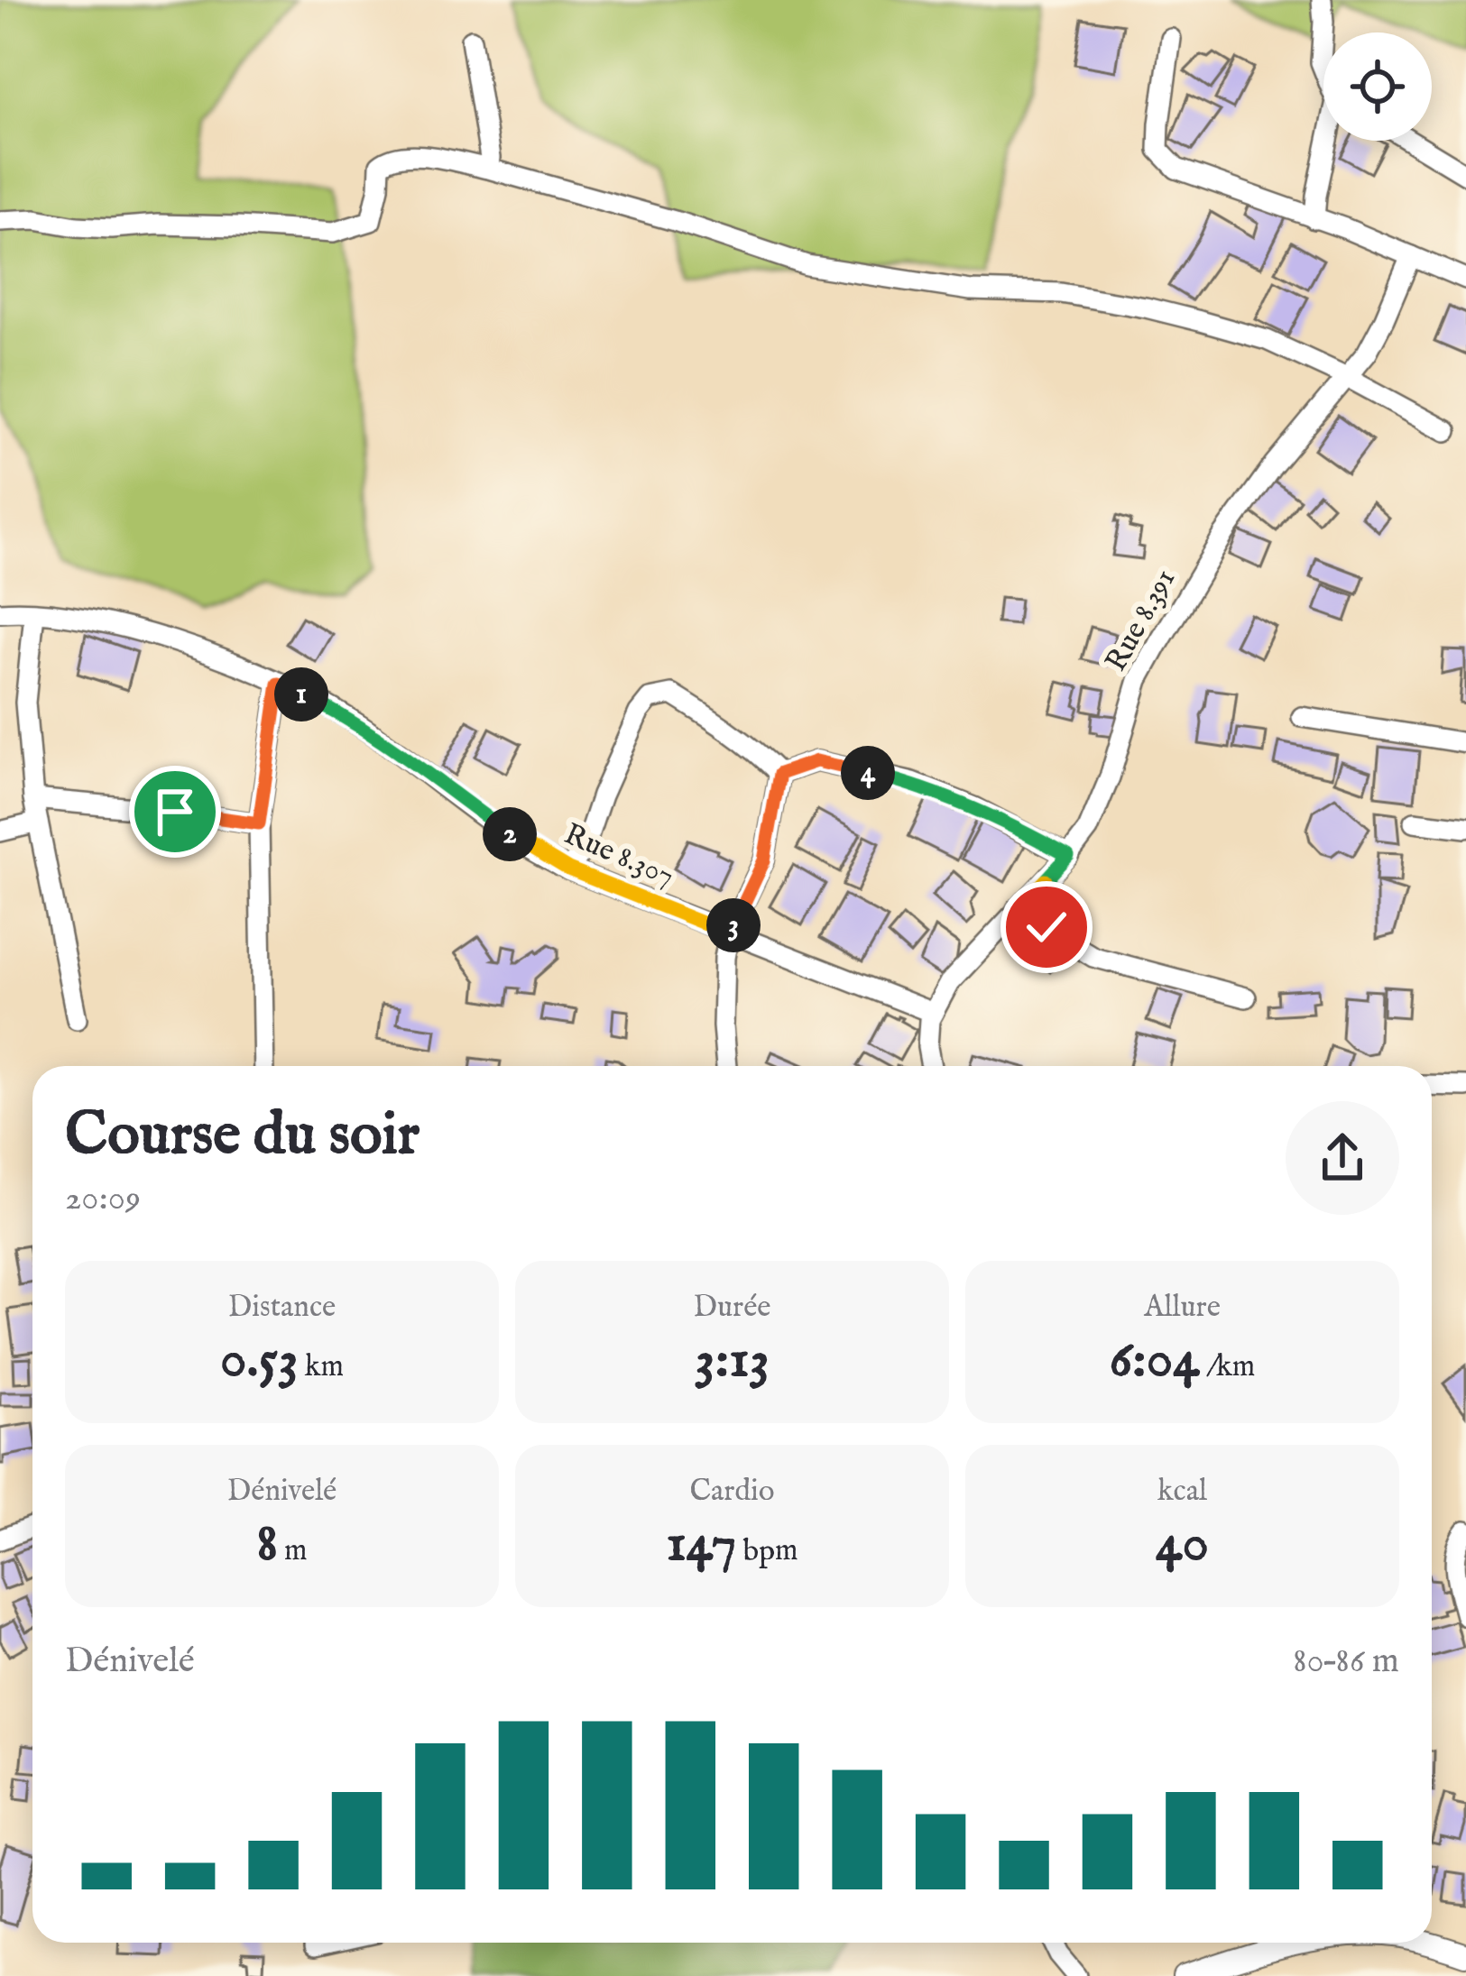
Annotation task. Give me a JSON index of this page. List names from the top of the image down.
{
  "streets": {
    "street": ["Rue 8.391", "Rue 8.307"]
  },
  "crossings": [
    ["Rue 8.391", "Rue 8.307"]
  ],
  "page": {
    "pins": [
      "1",
      "4",
      "2",
      "3"
    ],
    "heading": ["Course du soir", "20:09"],
    "stats": [
      ["Distance", "0.53 km"],
      ["Durée", "3:13"],
      ["Allure", "6:04 /km"],
      ["Dénivelé", "8 m"],
      ["Cardio", "147 bpm"],
      ["kcal", "40"]
    ],
    "chart": ["Dénivelé", "80–86 m"]
  }
}
